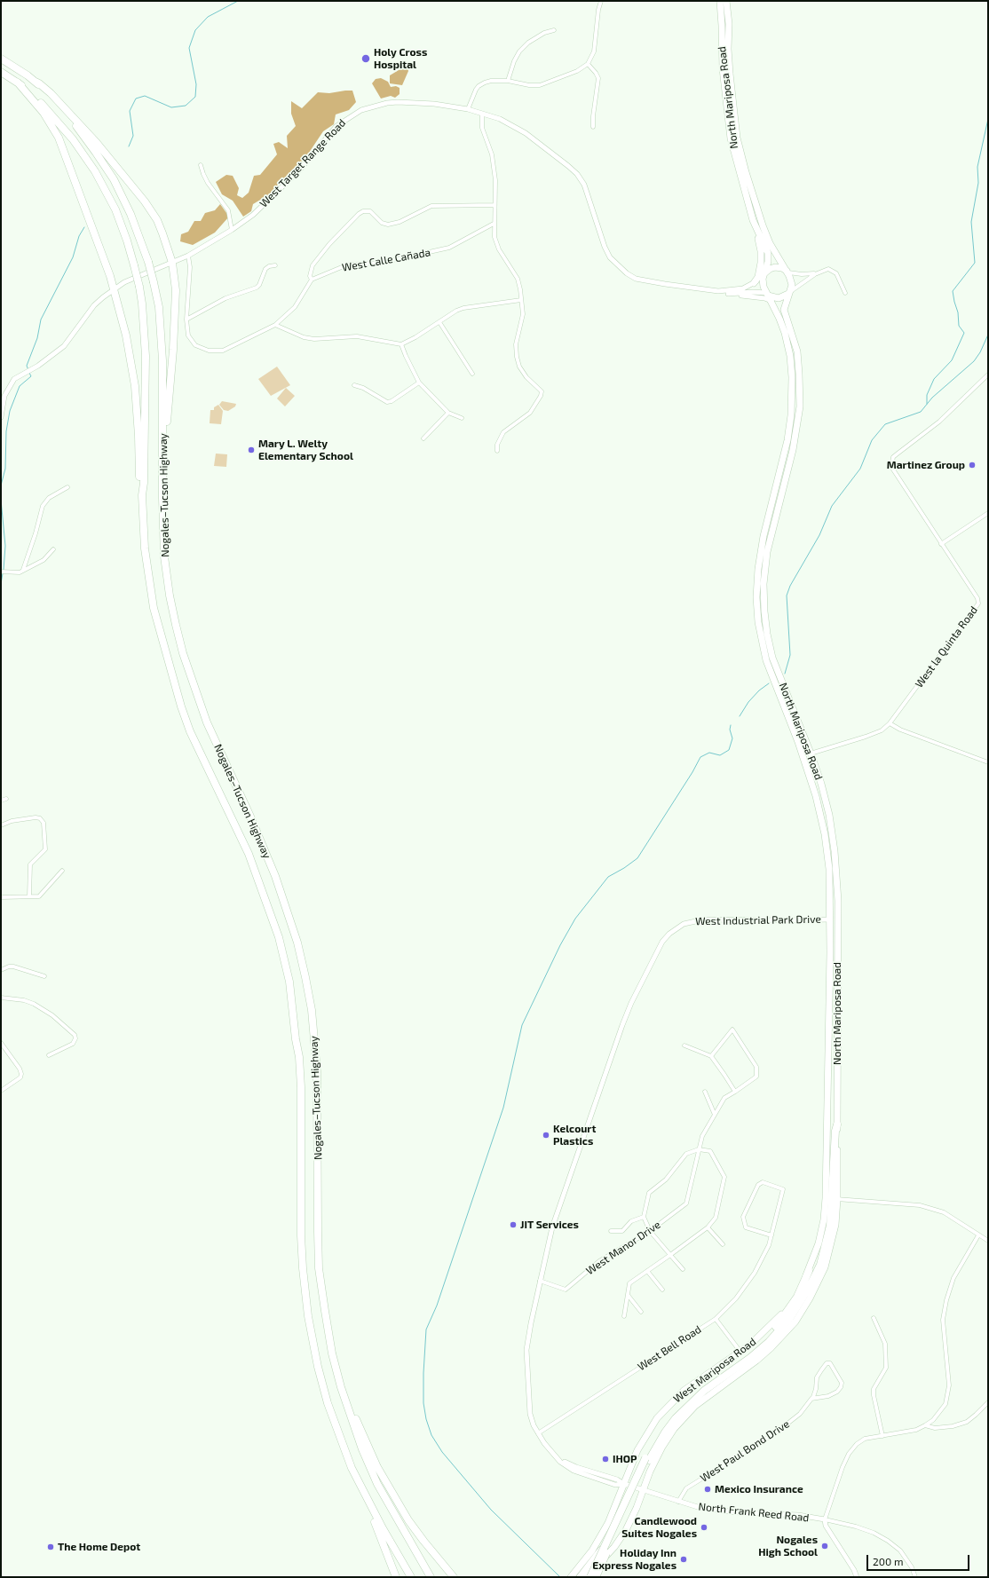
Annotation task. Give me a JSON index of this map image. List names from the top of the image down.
{
  "streets": {
    "highway": ["North Mariposa Road", "Nogales–Tucson Highway", "West Mariposa Road"],
    "street": [
      "West Target Range Road",
      "West Calle Cañada",
      "West la Quinta Road",
      "West Industrial Park Drive",
      "West Manor Drive",
      "West Bell Road",
      "West Paul Bond Drive",
      "North Frank Reed Road"
    ]
  },
  "crossings": [
    ["North Mariposa Road", "West la Quinta Road"],
    ["North Mariposa Road", "West Industrial Park Drive"],
    ["North Mariposa Road", "West Mariposa Road"],
    ["West Industrial Park Drive", "North Frank Reed Road"],
    ["West Manor Drive", "North Frank Reed Road"],
    ["West Bell Road", "North Frank Reed Road"],
    ["West Mariposa Road", "North Frank Reed Road"],
    ["West Paul Bond Drive", "North Frank Reed Road"]
  ],
  "places": [
    "Holy Cross Hospital",
    "Mary L. Welty Elementary School",
    "Martinez Group",
    "Kelcourt Plastics",
    "JIT Services",
    "IHOP",
    "Mexico Insurance",
    "Candlewood Suites Nogales",
    "Nogales High School",
    "The Home Depot",
    "Holiday Inn Express Nogales"
  ],
  "scale_bar": "200 m"
}
